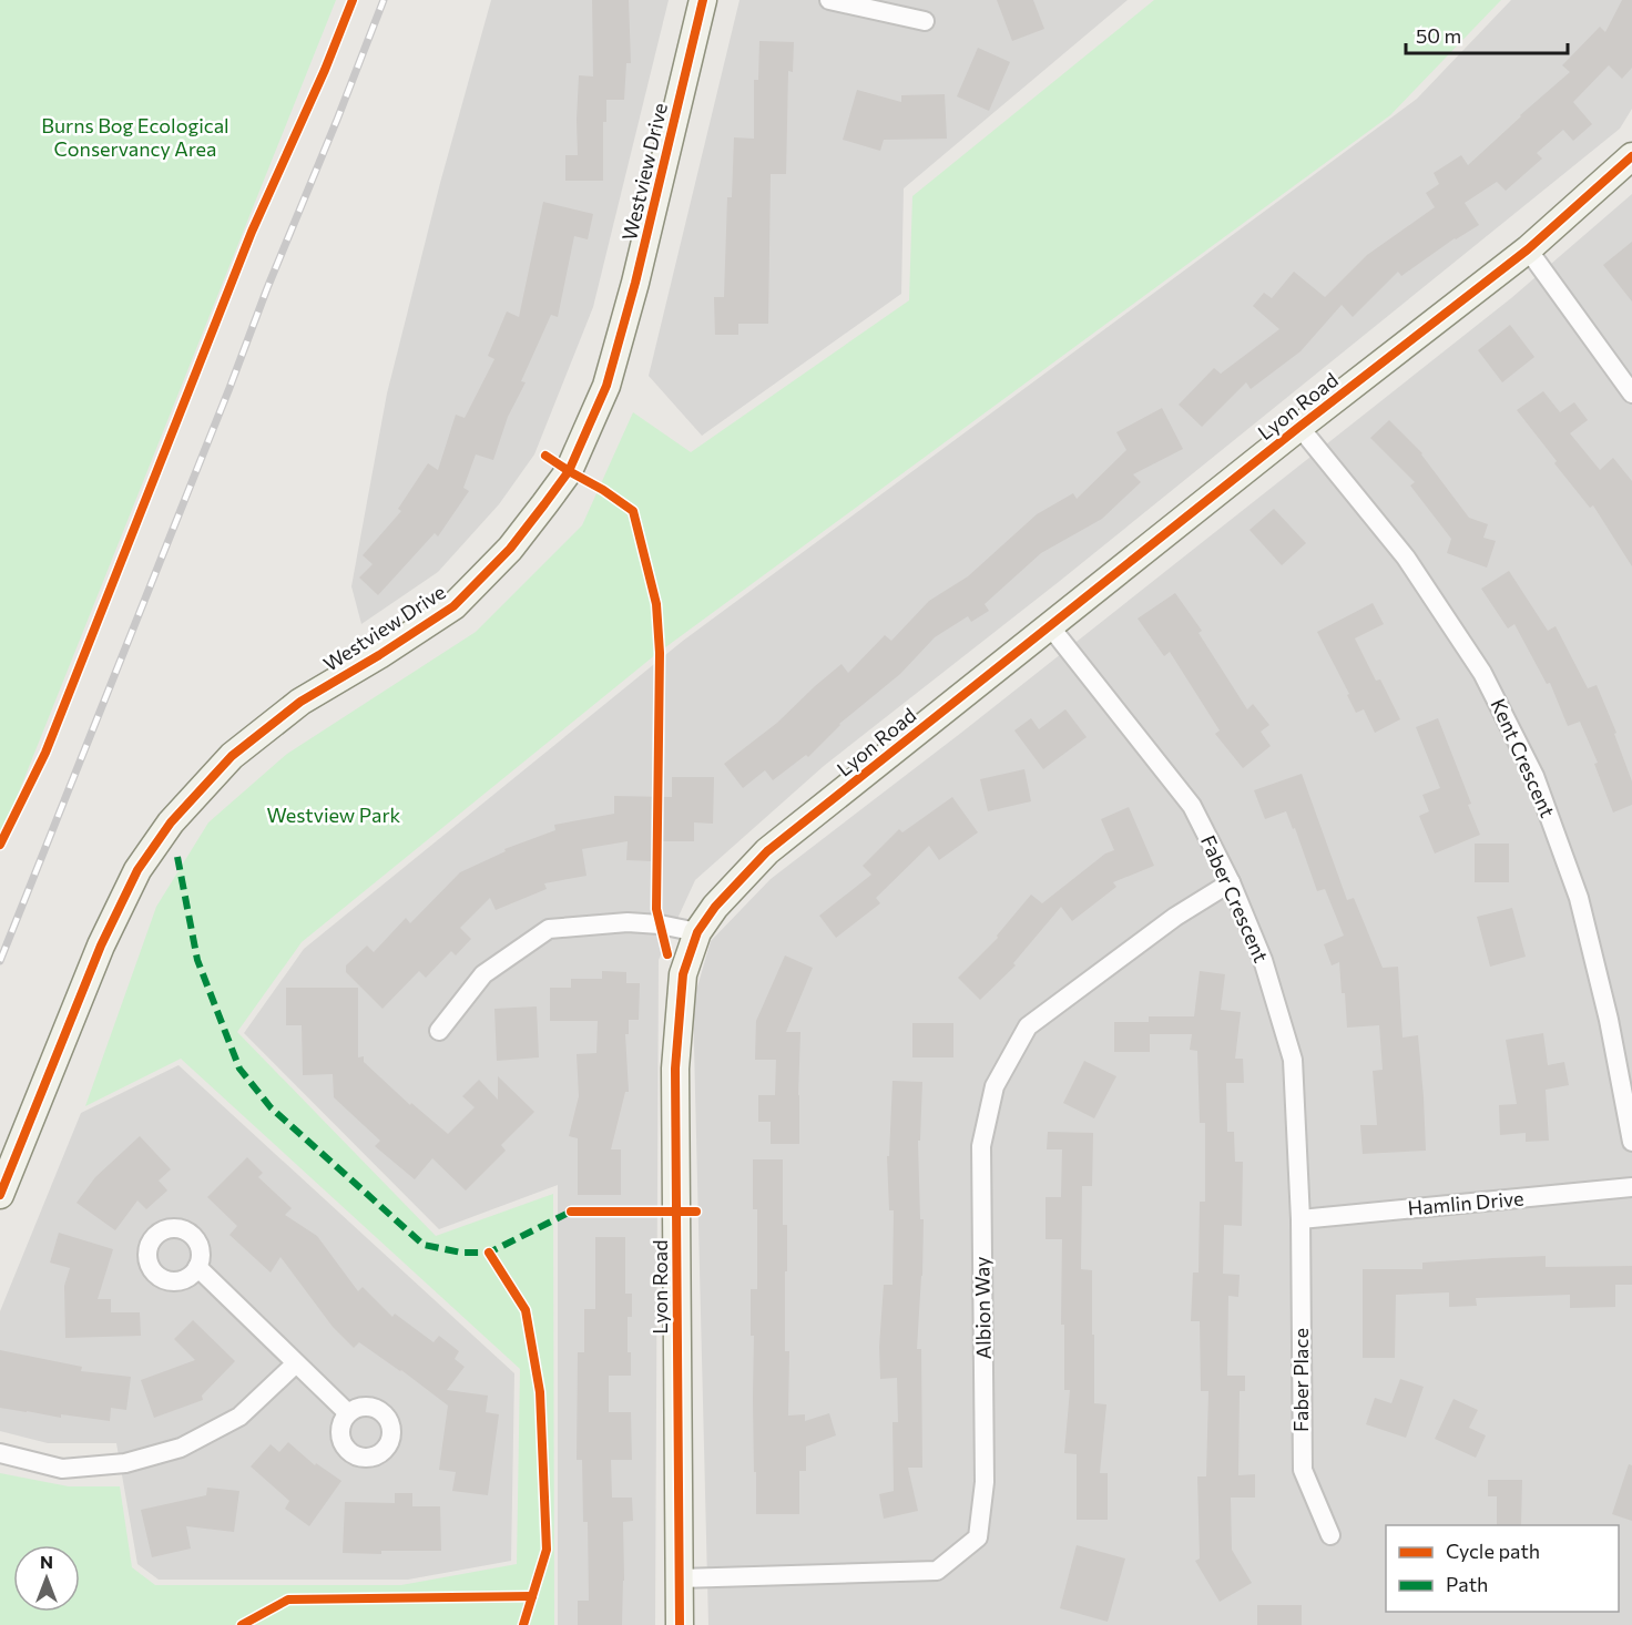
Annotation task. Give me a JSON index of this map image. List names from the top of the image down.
{
  "streets": {
    "street": [
      "Westview Drive",
      "Lyon Road",
      "Kent Crescent",
      "Faber Crescent",
      "Hamlin Drive",
      "Albion Way",
      "Faber Place"
    ]
  },
  "crossings": [
    ["Lyon Road", "Kent Crescent"],
    ["Lyon Road", "Faber Crescent"],
    ["Lyon Road", "Albion Way"],
    ["Faber Crescent", "Hamlin Drive"],
    ["Faber Crescent", "Albion Way"],
    ["Faber Crescent", "Faber Place"],
    ["Hamlin Drive", "Faber Place"]
  ],
  "parks": ["Burns Bog Ecological Conservancy Area", "Westview Park"],
  "legend": ["Cycle path", "Path"],
  "scale_bar": "50 m",
  "north": "top"
}
